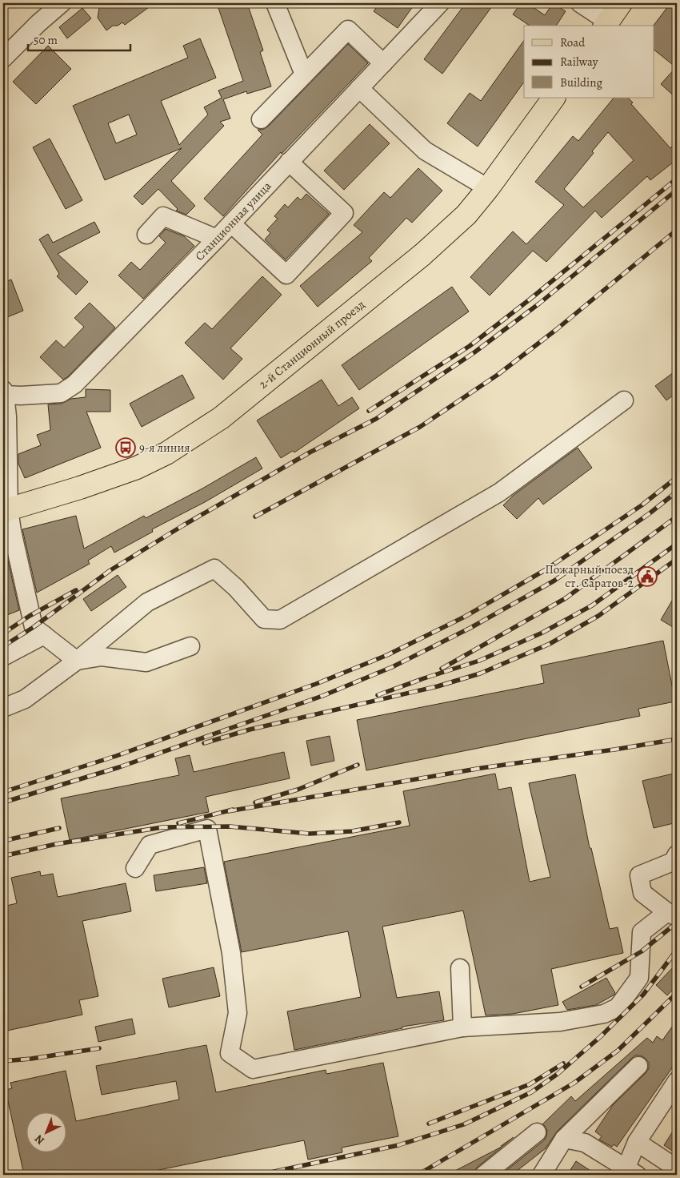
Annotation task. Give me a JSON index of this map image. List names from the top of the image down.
{
  "streets": {
    "main road": ["2-й Станционный проезд"],
    "street": ["Станционная улица"]
  },
  "crossings": [
    ["Станционная улица", "2-й Станционный проезд"]
  ],
  "places": {
    "bus stop": ["9-я линия"],
    "public building": ["Пожарный поезд ст. Саратов-2"]
  },
  "legend": ["Road", "Railway", "Building"],
  "scale_bar": "50 m",
  "north": "bottom left"
}
